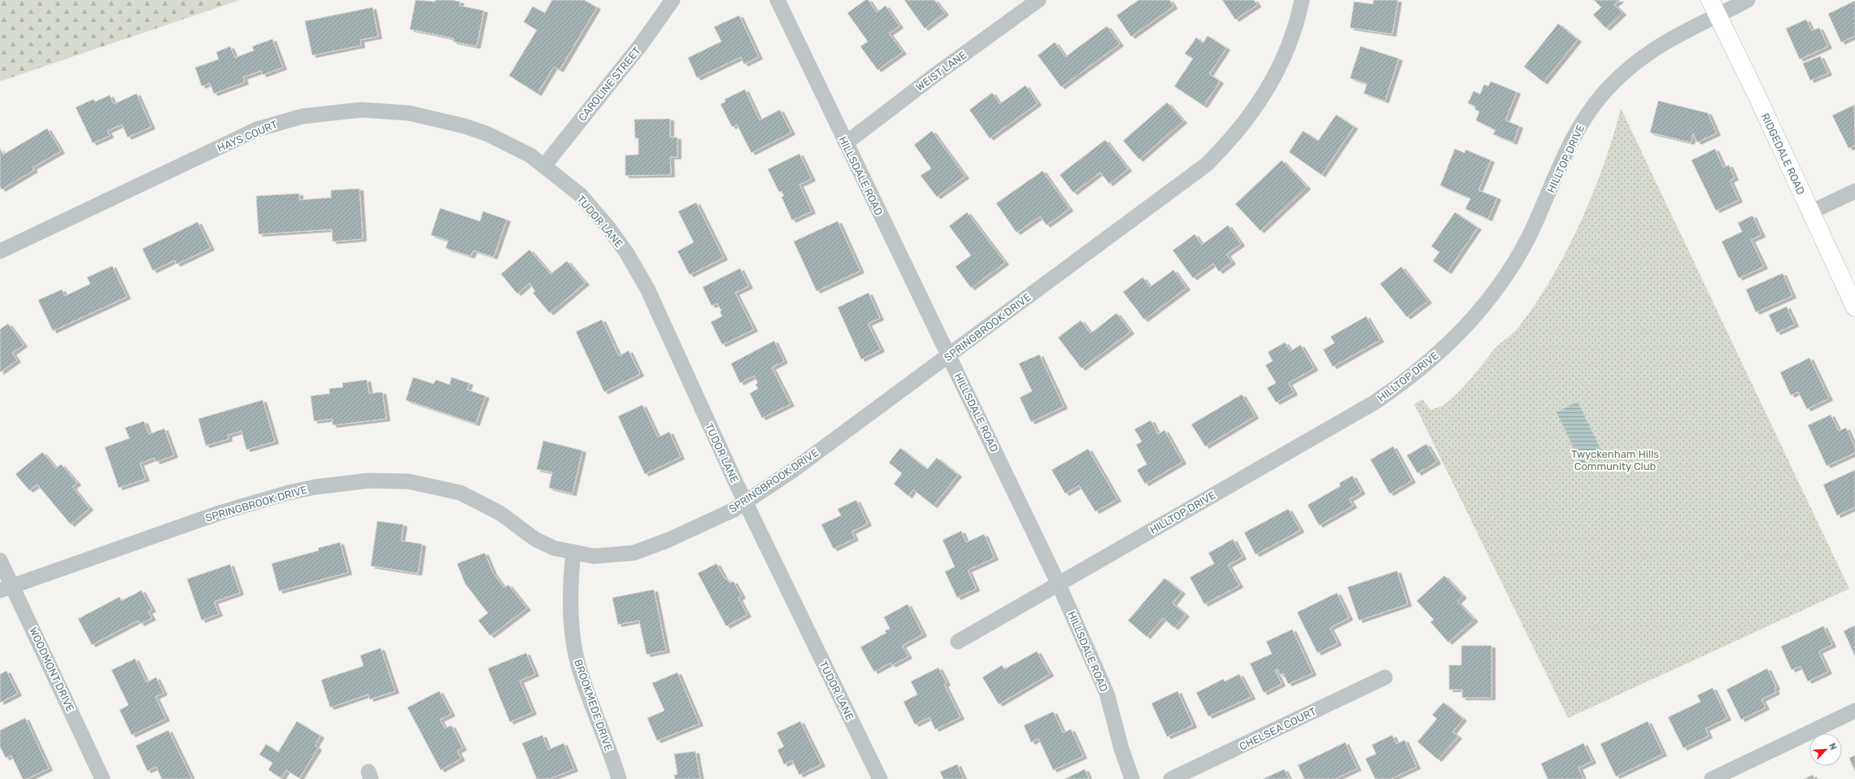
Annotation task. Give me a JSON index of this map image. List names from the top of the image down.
{
  "streets": {
    "street": [
      "WEIST LANE",
      "CAROLINE STREET",
      "HAYS COURT",
      "RIDGEDALE ROAD",
      "HILLTOP DRIVE",
      "HILLSDALE ROAD",
      "TUDOR LANE",
      "SPRINGBROOK DRIVE",
      "WOODMONT DRIVE",
      "BROOKMEDE DRIVE",
      "CHELSEA COURT"
    ]
  },
  "crossings": [
    ["WEIST LANE", "HILLSDALE ROAD"],
    ["CAROLINE STREET", "HAYS COURT"],
    ["CAROLINE STREET", "TUDOR LANE"],
    ["HAYS COURT", "TUDOR LANE"],
    ["RIDGEDALE ROAD", "HILLTOP DRIVE"],
    ["HILLTOP DRIVE", "HILLSDALE ROAD"],
    ["HILLSDALE ROAD", "SPRINGBROOK DRIVE"],
    ["TUDOR LANE", "SPRINGBROOK DRIVE"],
    ["SPRINGBROOK DRIVE", "WOODMONT DRIVE"],
    ["SPRINGBROOK DRIVE", "BROOKMEDE DRIVE"]
  ],
  "parks": ["Twyckenham Hills Community Club"],
  "north": "top right"
}
